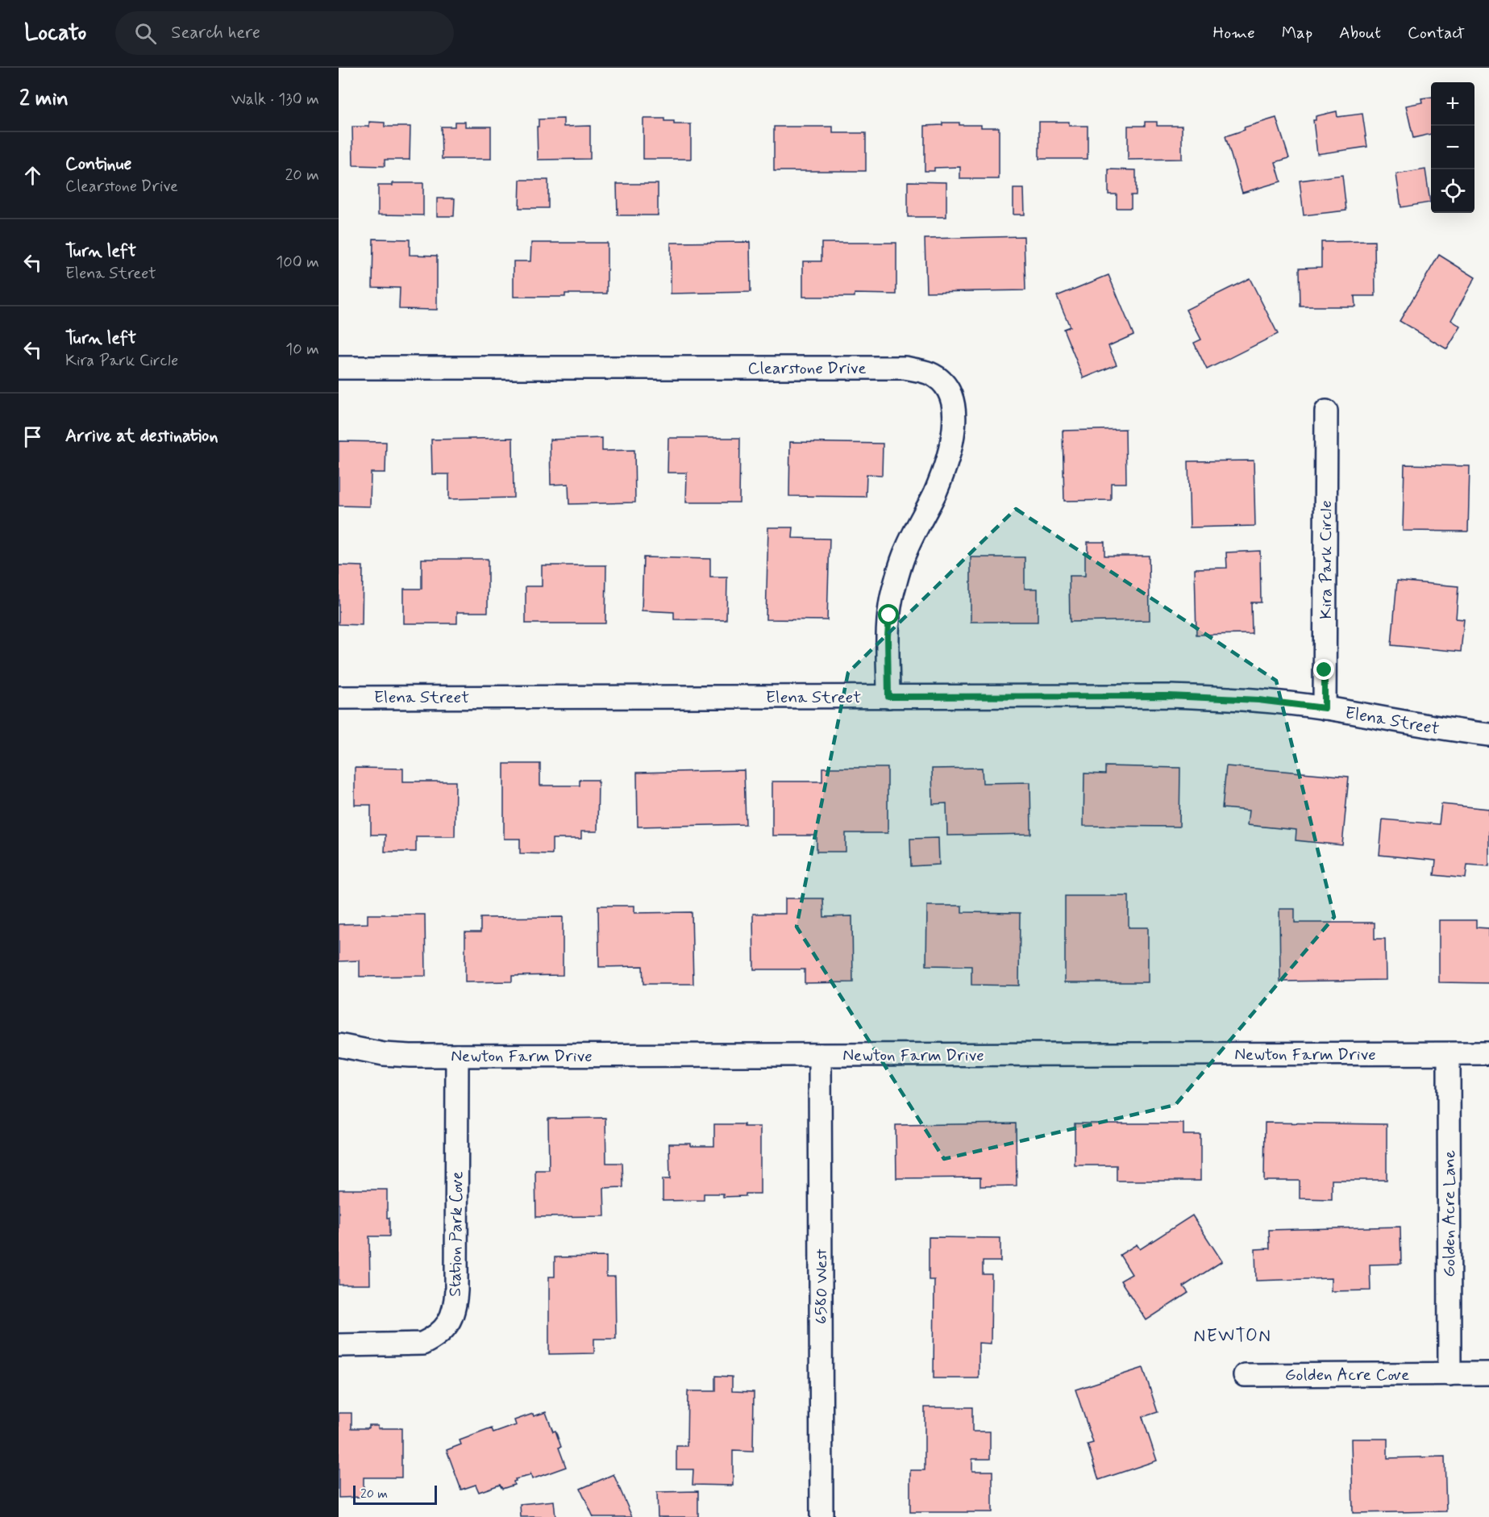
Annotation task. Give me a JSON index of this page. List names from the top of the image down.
{
  "streets": {
    "street": [
      "Clearstone Drive",
      "Kira Park Circle",
      "Elena Street",
      "Newton Farm Drive",
      "Golden Acre Lane",
      "Station Park Cove",
      "6580 West",
      "Golden Acre Cove"
    ]
  },
  "crossings": [
    ["Clearstone Drive", "Elena Street"],
    ["Kira Park Circle", "Elena Street"],
    ["Newton Farm Drive", "Golden Acre Lane"],
    ["Newton Farm Drive", "Station Park Cove"],
    ["Newton Farm Drive", "6580 West"],
    ["Golden Acre Lane", "Golden Acre Cove"]
  ],
  "districts": ["NEWTON"],
  "scale_bar": "20 m",
  "page": {
    "header": "Locato",
    "search": "Search here",
    "nav": [
      "Home",
      "Map",
      "About",
      "Contact"
    ],
    "heading": ["2 min", "Walk · 130 m"],
    "map_buttons": ["+", "−"],
    "list": [
      ["Continue", "Clearstone Drive", "20 m"],
      ["Turn left", "Elena Street", "100 m"],
      ["Turn left", "Kira Park Circle", "10 m"],
      "Arrive at destination"
    ],
    "scale": "20 m"
  }
}
